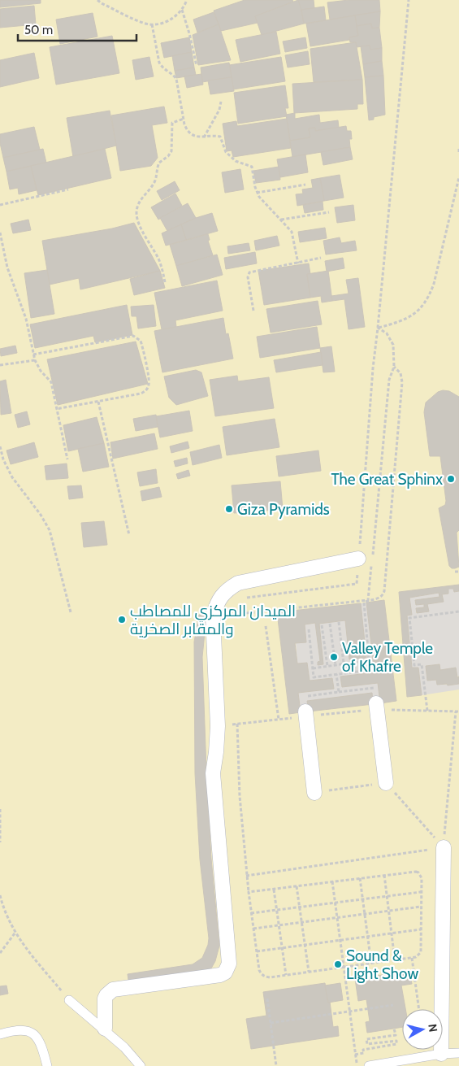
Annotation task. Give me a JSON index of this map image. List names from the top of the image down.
{
  "places": [
    "The Great Sphinx",
    "Giza Pyramids",
    "الميدان المركزي للمصاطب والمقابر الصخرية",
    "Valley Temple of Khafre",
    "Sound & Light Show"
  ],
  "scale_bar": "50 m",
  "north": "right"
}
